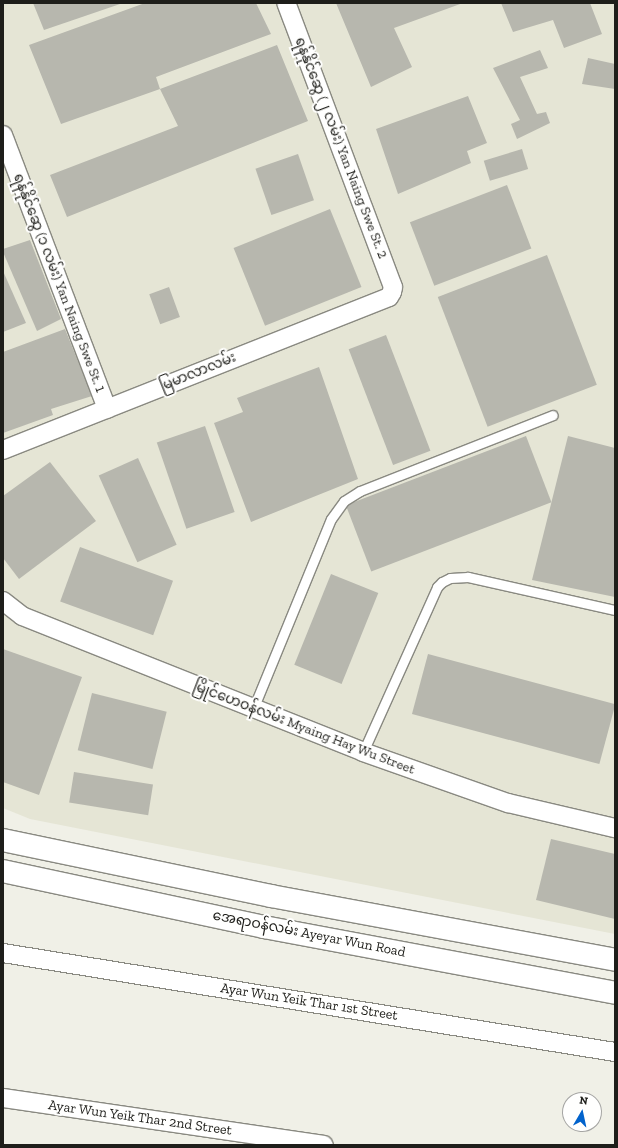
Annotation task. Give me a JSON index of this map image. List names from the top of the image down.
{
  "streets": {
    "main road": ["အေရာဝန်လမ်း Ayeyar Wun Road"],
    "street": [
      "ရန်နိုင်ဆွေ (၂ လမ်း) Yan Naing Swe St. 2",
      "ရန်နိုင်ဆွေ (၁ လမ်း) Yan Naing Swe St. 1",
      "မြမာလာလမ်း",
      "မြိုင်ဟေဝန်လမ်း Myaing Hay Wu Street",
      "Ayar Wun Yeik Thar 1st Street",
      "Ayar Wun Yeik Thar 2nd Street"
    ]
  },
  "crossings": [
    ["ရန်နိုင်ဆွေ (၂ လမ်း) Yan Naing Swe St. 2", "မြမာလာလမ်း"],
    ["ရန်နိုင်ဆွေ (၁ လမ်း) Yan Naing Swe St. 1", "မြမာလာလမ်း"]
  ],
  "north": "top"
}
